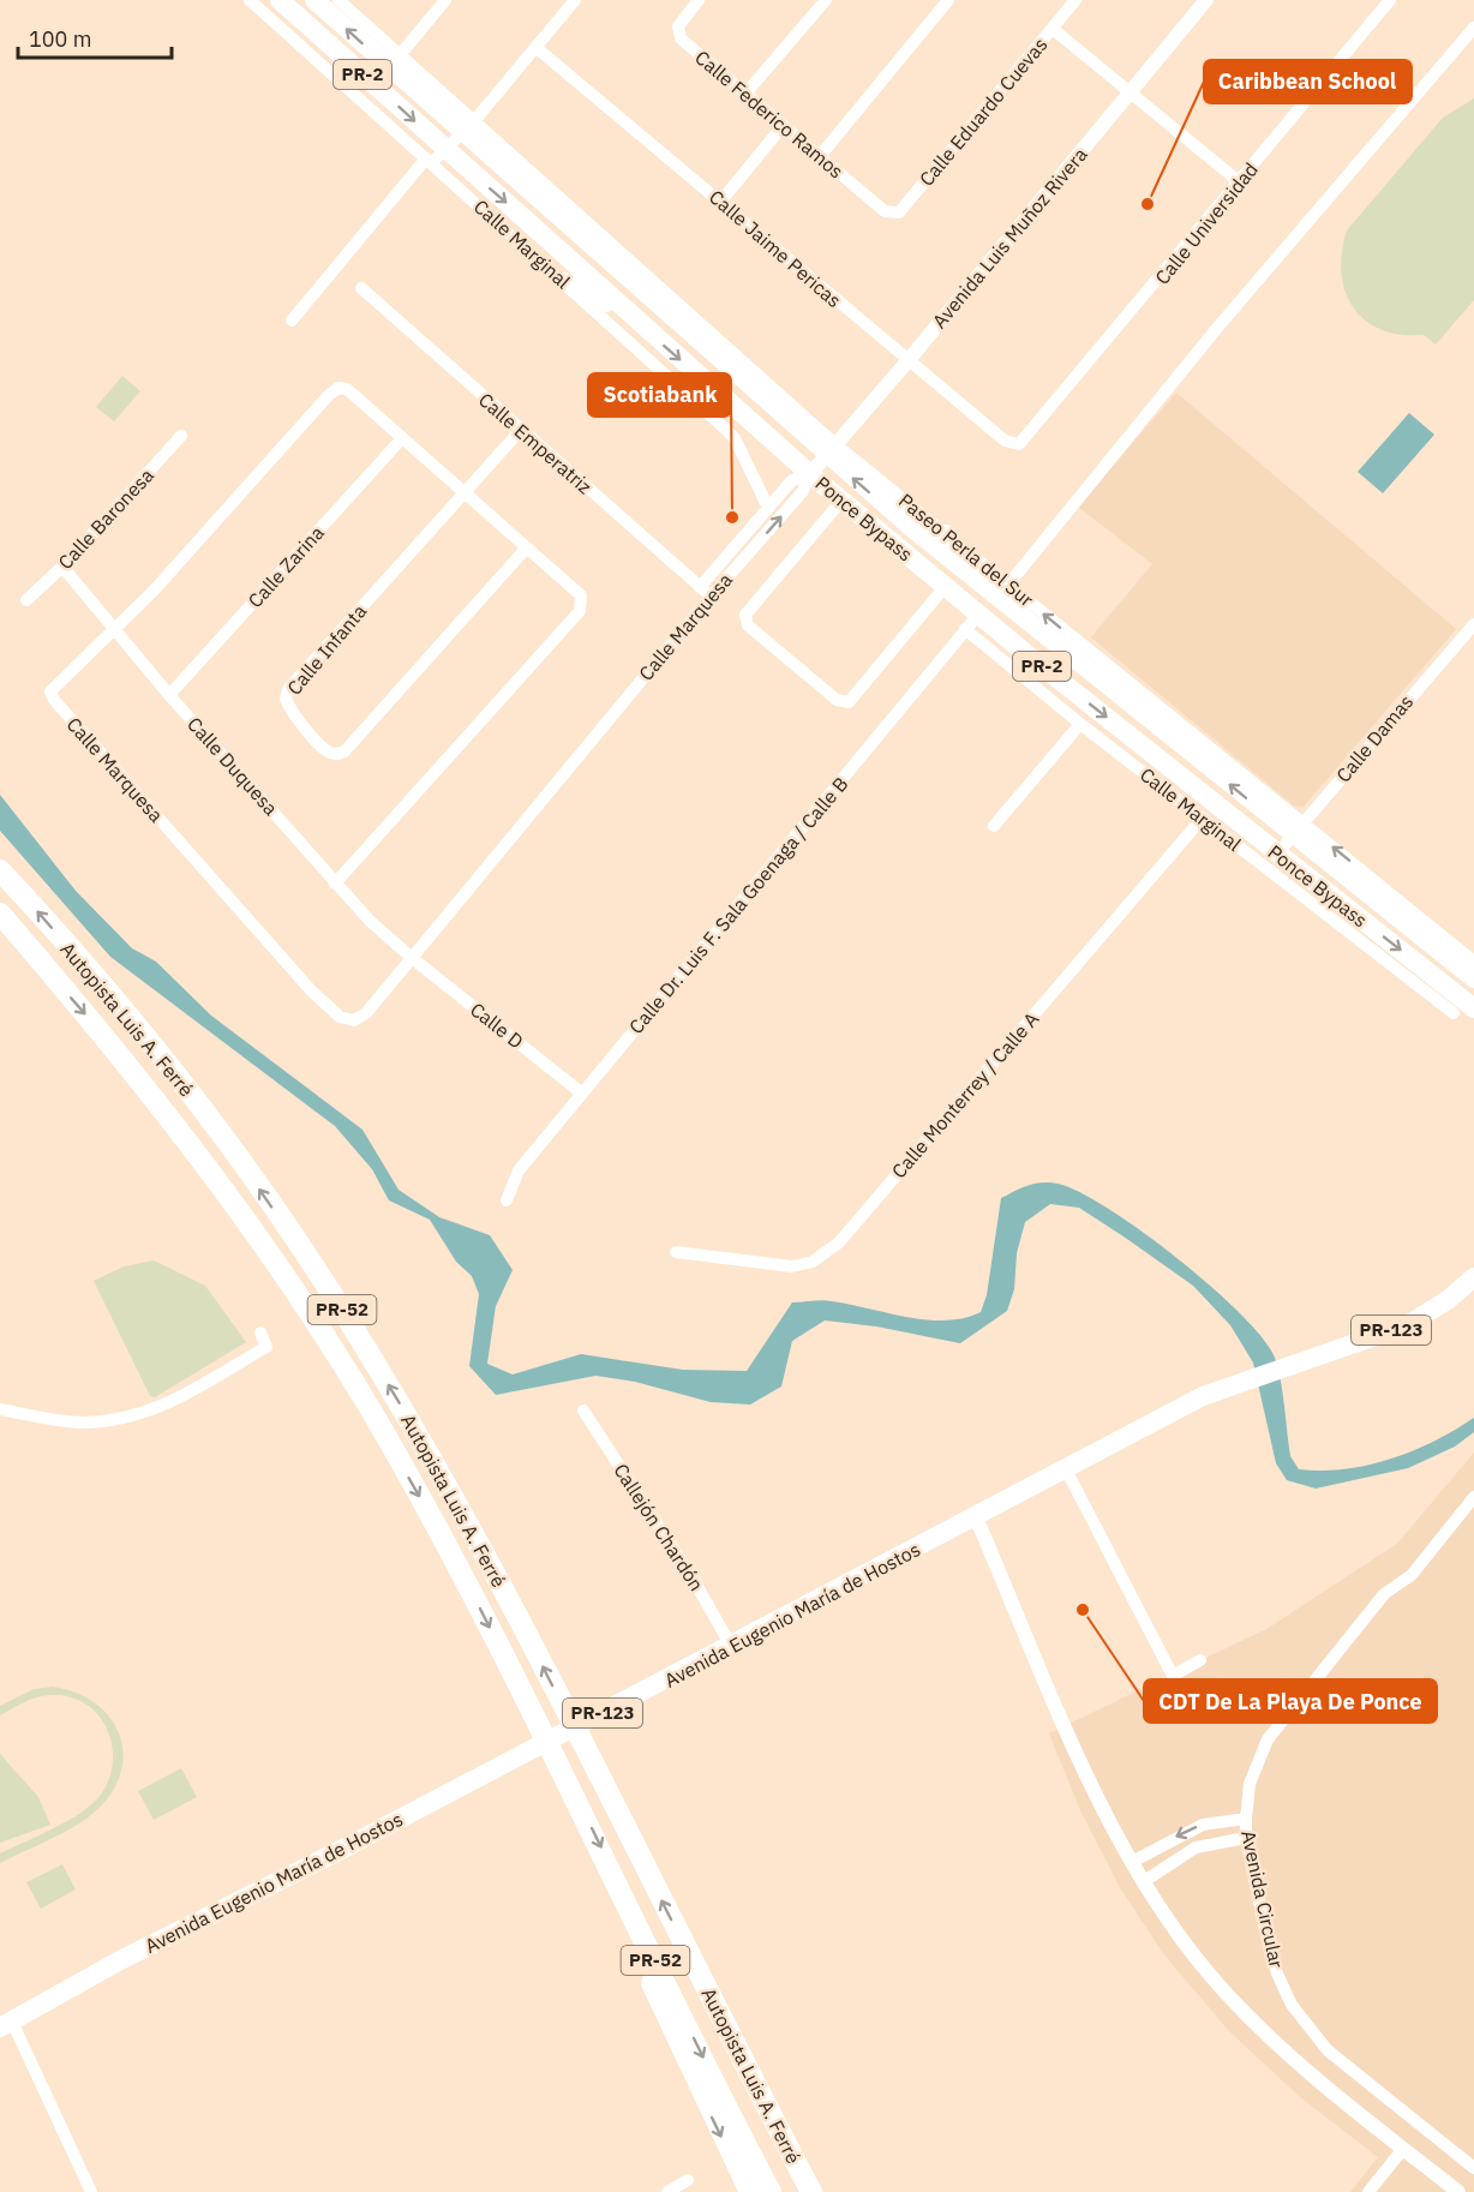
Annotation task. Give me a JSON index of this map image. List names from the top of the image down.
{
  "streets": {
    "highway": ["Autopista Luis A. Ferré", "PR-52"],
    "main road": [
      "PR-2",
      "Ponce Bypass",
      "PR-123",
      "Avenida Eugenio María de Hostos"
    ],
    "street": [
      "Calle Eduardo Cuevas",
      "Calle Federico Ramos",
      "Calle Universidad",
      "Avenida Luis Muñoz Rivera",
      "Calle Marginal",
      "Calle Jaime Pericas",
      "Calle Emperatriz",
      "Calle Baronesa",
      "Paseo Perla del Sur",
      "Calle Zarina",
      "Calle Marquesa",
      "Calle Infanta",
      "Calle Damas",
      "Calle Duquesa",
      "Calle Dr. Luis F. Sala Goenaga / Calle B",
      "Calle D",
      "Calle Monterrey / Calle A",
      "Callejón Chardón",
      "Avenida Circular"
    ]
  },
  "crossings": [
    ["Calle Eduardo Cuevas", "Calle Federico Ramos"],
    ["Calle Universidad", "Calle Jaime Pericas"],
    ["Avenida Luis Muñoz Rivera", "Calle Jaime Pericas"],
    ["Avenida Luis Muñoz Rivera", "Ponce Bypass"],
    ["Avenida Luis Muñoz Rivera", "Paseo Perla del Sur"],
    ["Avenida Luis Muñoz Rivera", "Calle Marquesa"],
    ["Calle Marginal", "Ponce Bypass"],
    ["Calle Marginal", "Calle Marquesa"],
    ["Calle Marginal", "Calle Dr. Luis F. Sala Goenaga / Calle B"],
    ["Calle Marginal", "Calle Monterrey / Calle A"],
    ["Calle Emperatriz", "Calle Marquesa"],
    ["Calle Emperatriz", "Calle Infanta"],
    ["Calle Baronesa", "Calle Duquesa"],
    ["Ponce Bypass", "Paseo Perla del Sur"],
    ["Ponce Bypass", "Calle Marquesa"],
    ["Ponce Bypass", "Calle Damas"],
    ["Ponce Bypass", "Calle Dr. Luis F. Sala Goenaga / Calle B"],
    ["Paseo Perla del Sur", "Calle Damas"],
    ["Calle Zarina", "Calle Marquesa"],
    ["Calle Zarina", "Calle Duquesa"],
    ["Calle Marquesa", "Calle Infanta"],
    ["Calle Marquesa", "Calle Duquesa"],
    ["Calle Marquesa", "Calle D"],
    ["Calle Duquesa", "Calle D"],
    ["Calle Dr. Luis F. Sala Goenaga / Calle B", "Calle D"],
    ["Callejón Chardón", "Avenida Eugenio María de Hostos"]
  ],
  "one_way": ["Paseo Perla del Sur"],
  "places": ["Caribbean School", "Scotiabank", "CDT De La Playa De Ponce"],
  "scale_bar": "100 m"
}
